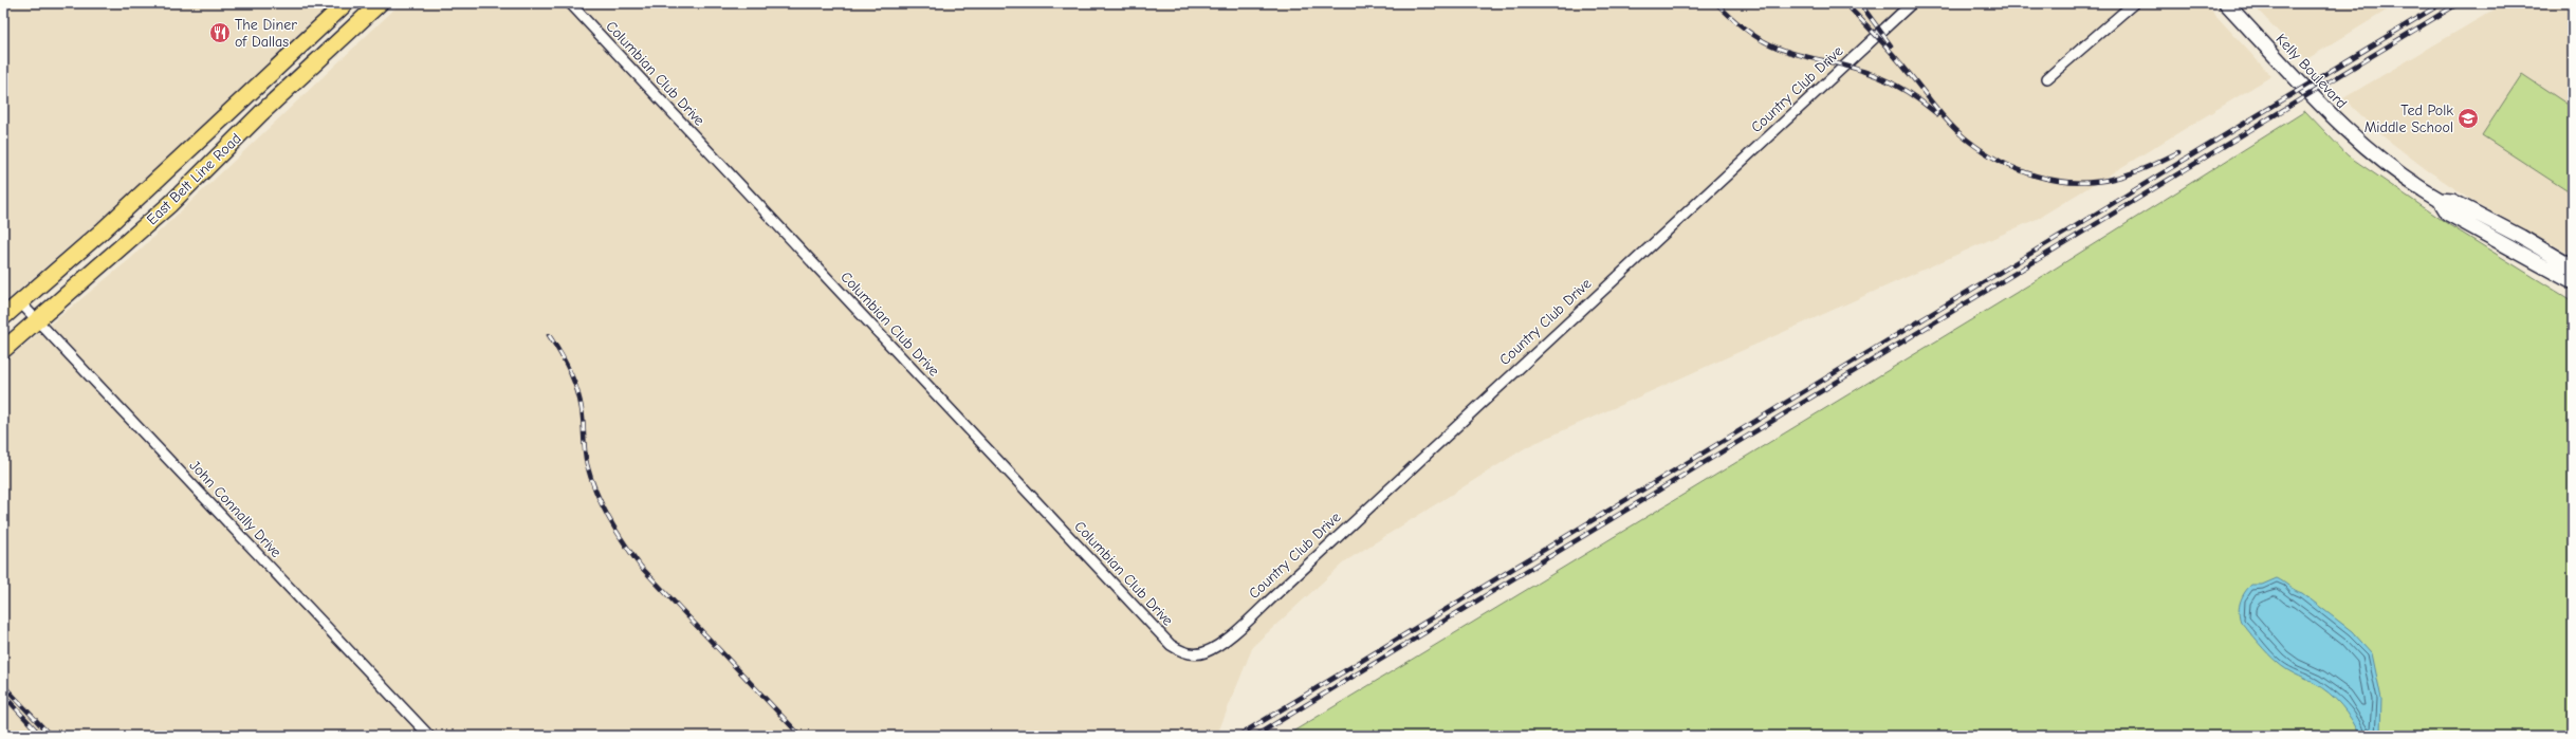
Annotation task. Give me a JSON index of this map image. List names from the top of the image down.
{
  "streets": {
    "main road": ["East Belt Line Road"],
    "street": [
      "Kelly Boulevard",
      "Columbian Club Drive",
      "Country Club Drive",
      "John Connally Drive"
    ]
  },
  "crossings": [
    ["Columbian Club Drive", "Country Club Drive"],
    ["East Belt Line Road", "John Connally Drive"]
  ],
  "places": {
    "restaurant": ["The Diner of Dallas"],
    "school or university": ["Ted Polk Middle School"]
  }
}
